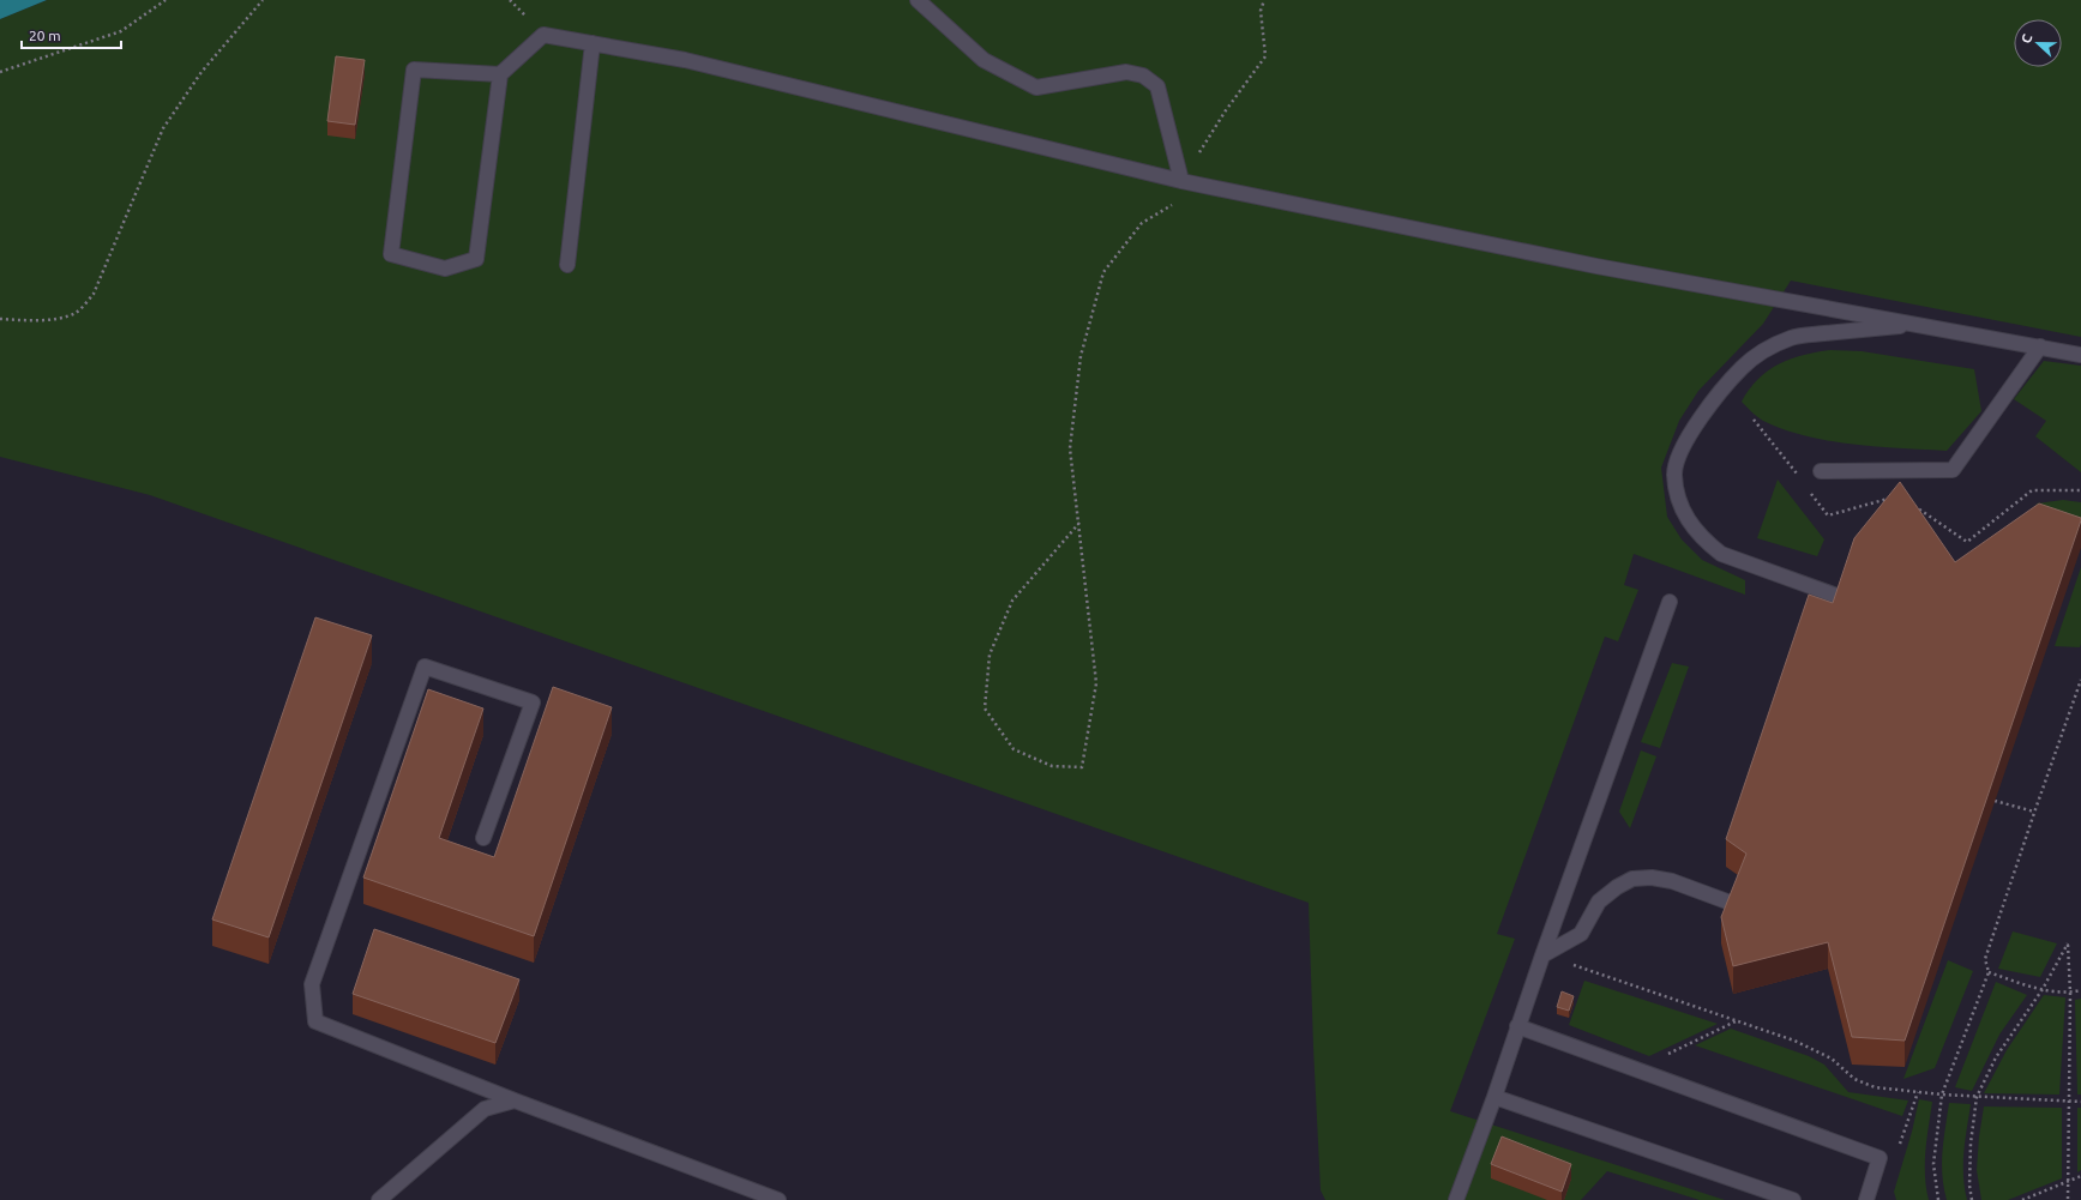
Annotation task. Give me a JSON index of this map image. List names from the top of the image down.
{
  "scale_bar": "20 m",
  "north": "left"
}
